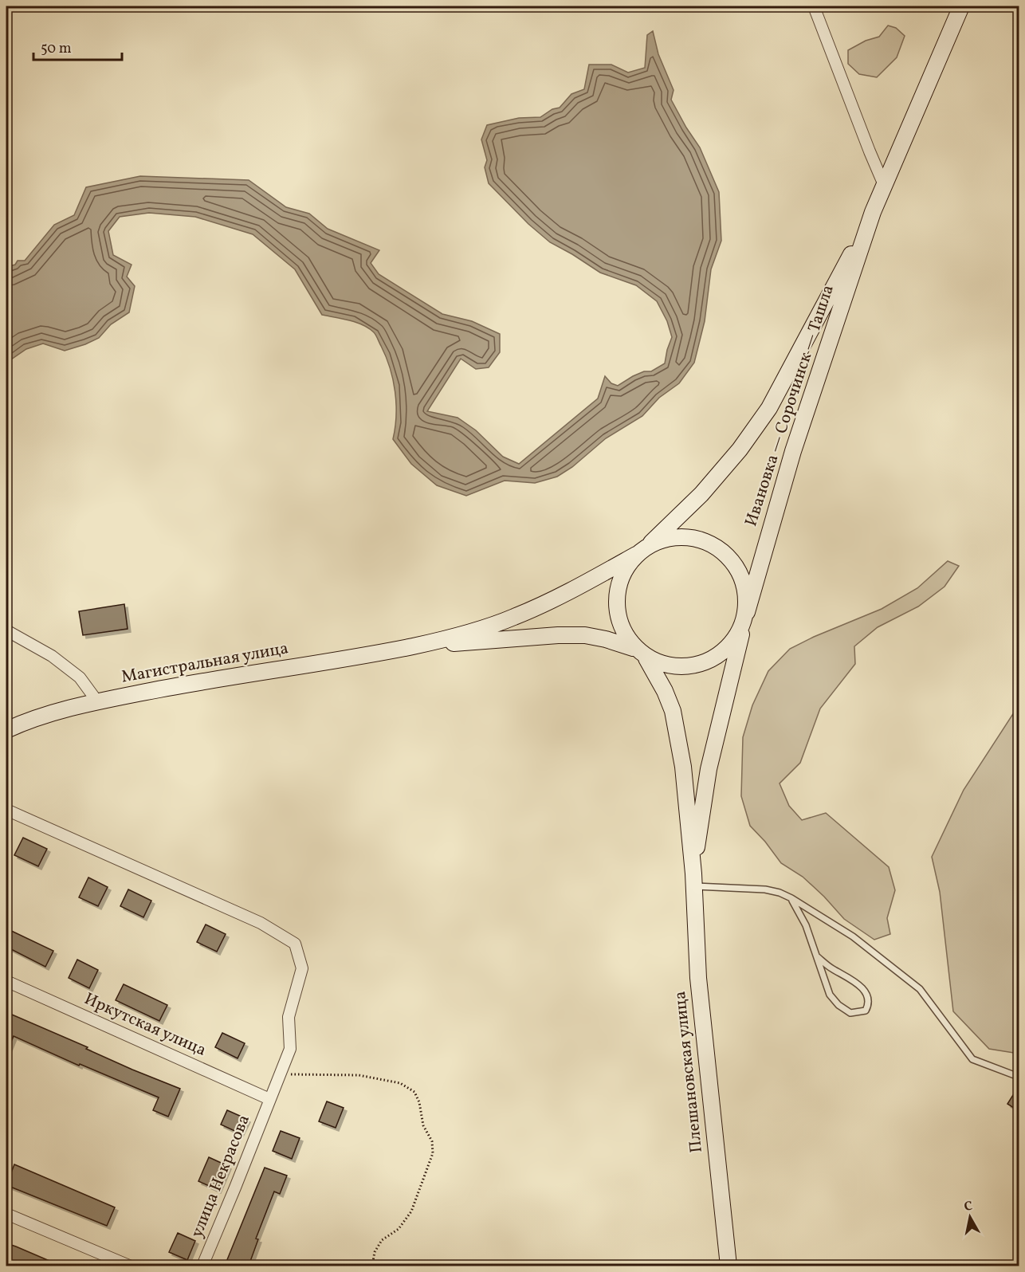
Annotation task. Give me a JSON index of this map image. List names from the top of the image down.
{
  "streets": {
    "main road": ["Ивановка — Сорочинск — Ташла", "Магистральная улица", "Плешановская улица"],
    "street": ["Иркутская улица", "улица Некрасова"]
  },
  "crossings": [
    ["Ивановка — Сорочинск — Ташла", "Магистральная улица"],
    ["Иркутская улица", "улица Некрасова"]
  ],
  "scale_bar": "50 m",
  "north": "top"
}
